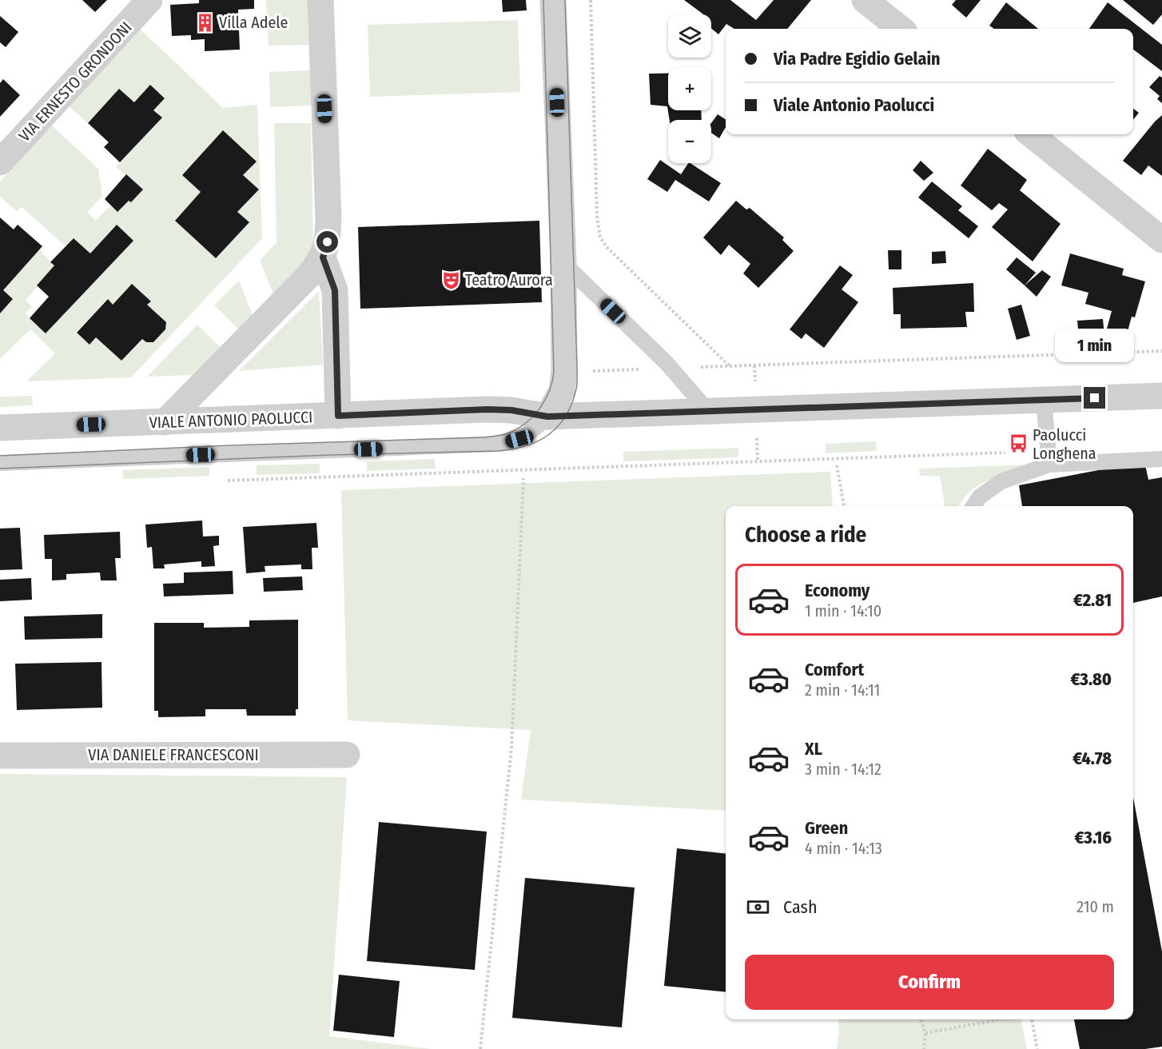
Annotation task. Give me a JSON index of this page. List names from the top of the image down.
{
  "streets": {
    "street": ["VIA ERNESTO GRONDONI", "VIALE ANTONIO PAOLUCCI", "VIA DANIELE FRANCESCONI"]
  },
  "places": {
    "building": ["Villa Adele"],
    "theatre": ["Teatro Aurora"],
    "bus stop": ["Paolucci Longhena"]
  },
  "page": {
    "map_buttons": ["+", "−"],
    "banner": ["Via Padre Egidio Gelain", "Viale Antonio Paolucci"],
    "bubble": "1 min",
    "heading": "Choose a ride",
    "list": [
      {
        "name": "Economy",
        "note": "1 min · 14:10",
        "value": "€2.81"
      },
      {
        "name": "Comfort",
        "note": "2 min · 14:11",
        "value": "€3.80"
      },
      {
        "name": "XL",
        "note": "3 min · 14:12",
        "value": "€4.78"
      },
      {
        "name": "Green",
        "note": "4 min · 14:13",
        "value": "€3.16"
      }
    ],
    "pay": ["Cash", "210 m"],
    "buttons": "Confirm"
  }
}
